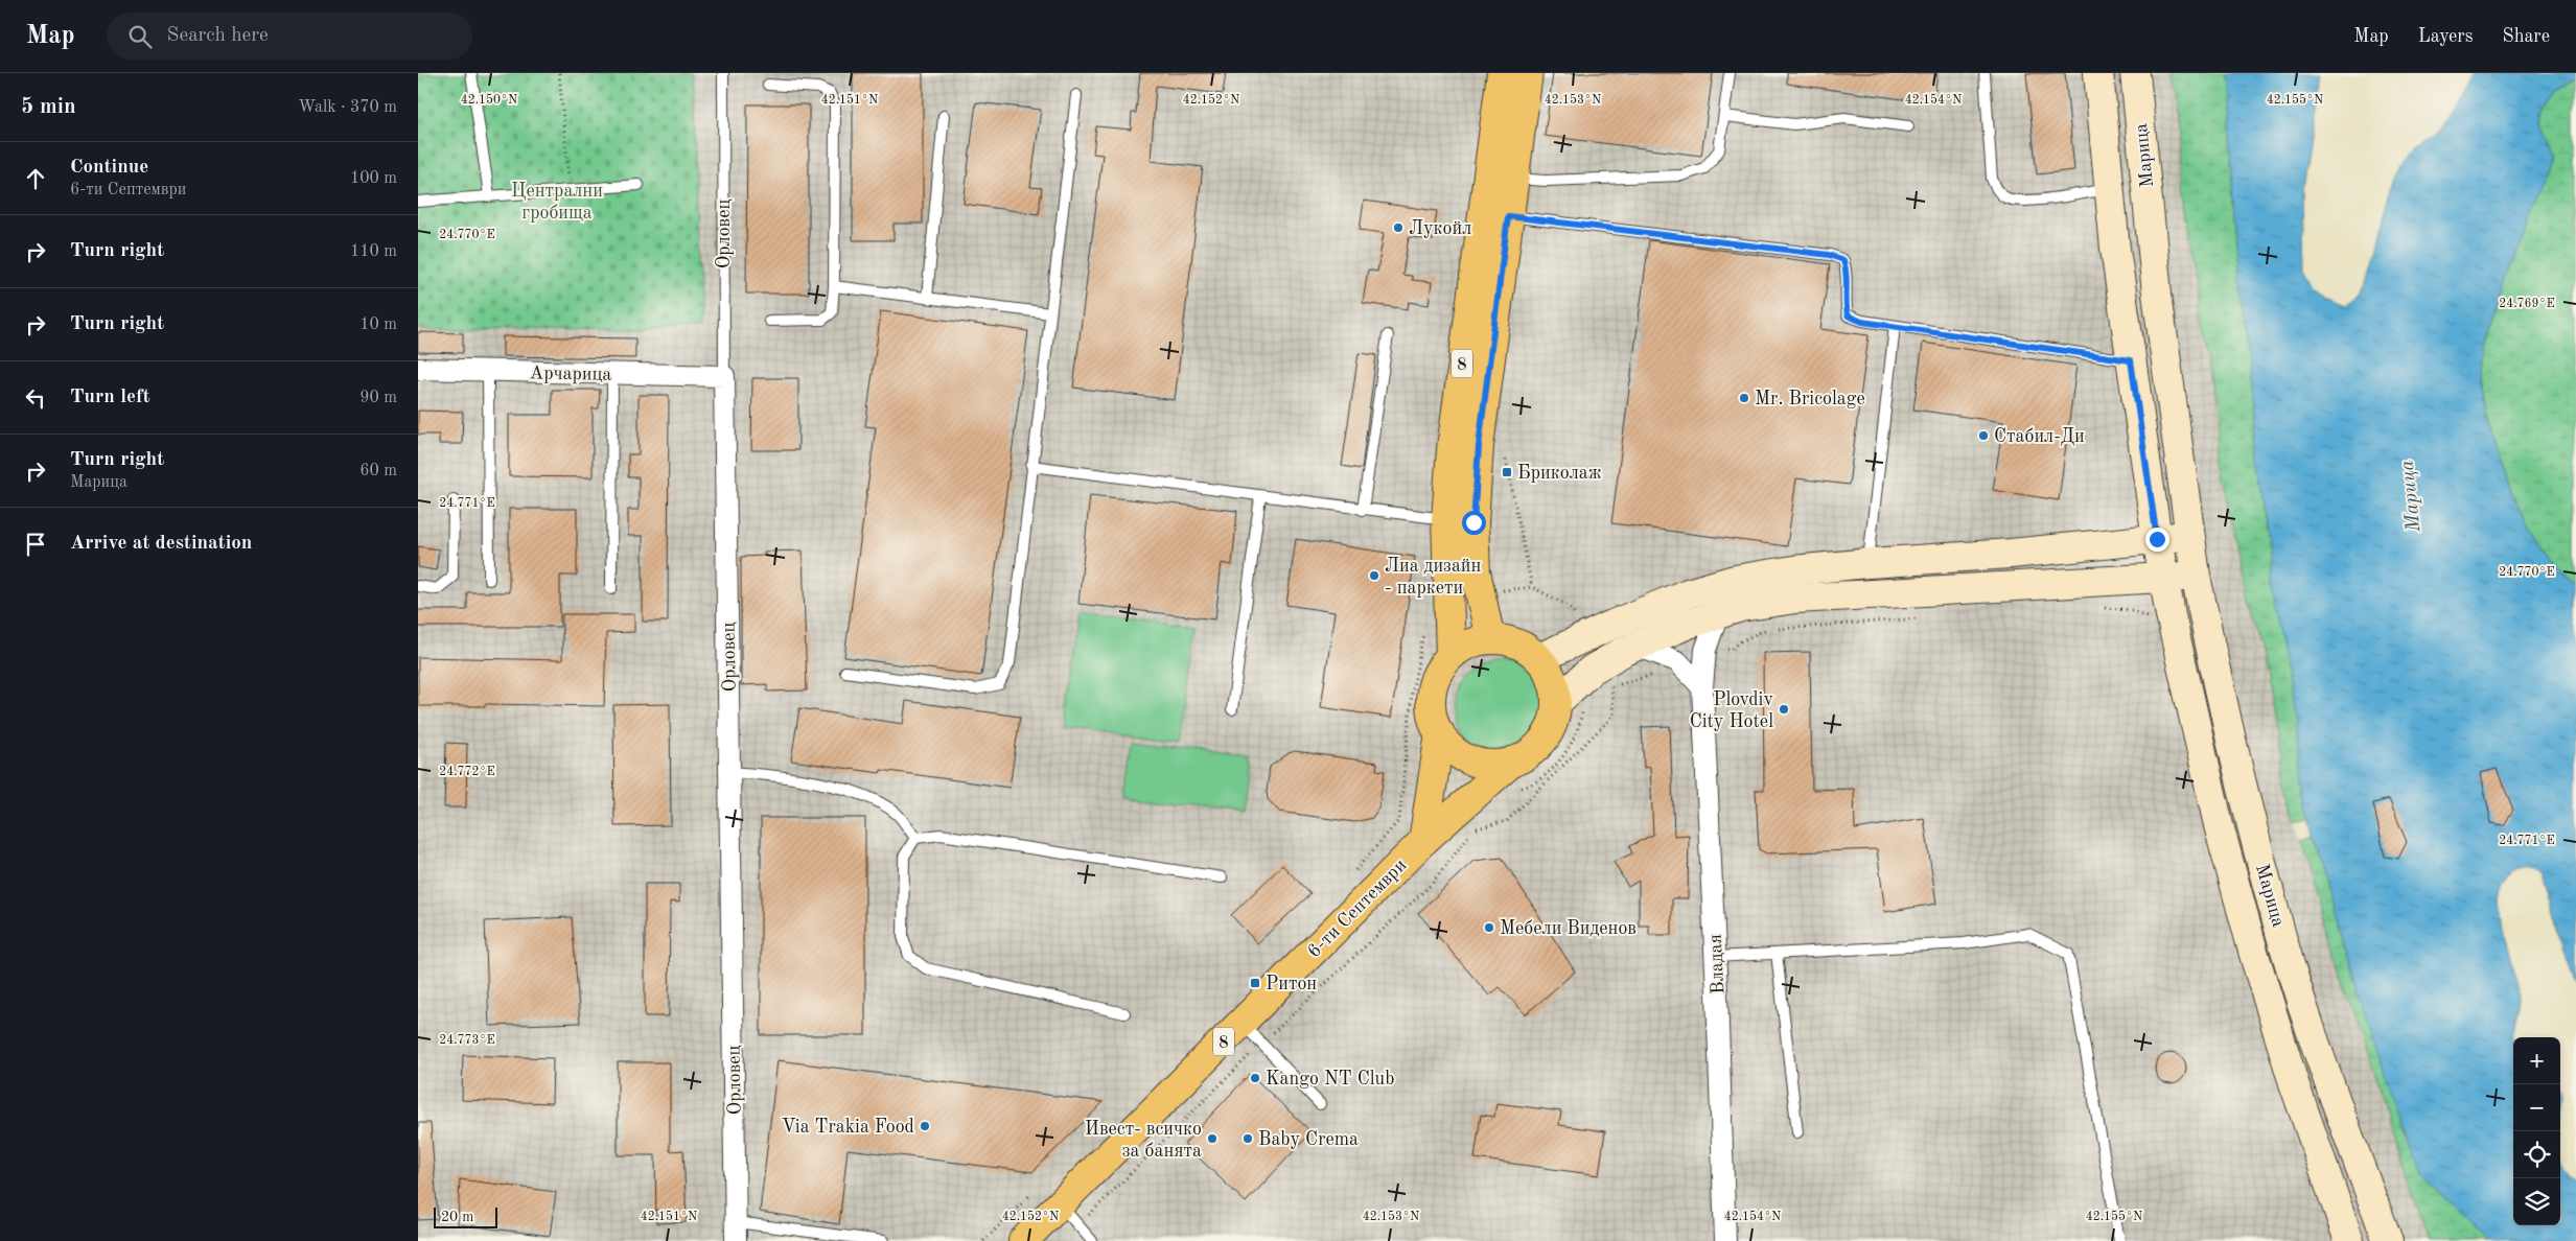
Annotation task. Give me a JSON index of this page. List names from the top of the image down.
{
  "streets": {
    "main road": ["8", "6-ти Септември"],
    "street": [
      "Марица",
      "Орловец",
      "Арчарица",
      "Владая"
    ]
  },
  "crossings": [
    ["Орловец", "Арчарица"],
    ["8", "6-ти Септември"]
  ],
  "water": ["Марица"],
  "parks": ["Централни гробища"],
  "places": {
    "other": [
      "Лукойл",
      "Mr. Bricolage",
      "Стабил-Ди",
      "Лиа дизайн - паркети",
      "Plovdiv City Hotel",
      "Мебели Виденов",
      "Kango NT Club",
      "Via Trakia Food",
      "Ивест- всичко за банята",
      "Baby Crema"
    ],
    "transit": ["Бриколаж", "Ритон"]
  },
  "scale_bar": "20 m",
  "page": {
    "header": "Map",
    "search": "Search here",
    "nav": ["Map", "Layers", "Share"],
    "heading": ["5 min", "Walk · 370 m"],
    "list": [
      ["Continue", "6-ти Септември", "100 m"],
      ["Turn right", "110 m"],
      ["Turn right", "10 m"],
      ["Turn left", "90 m"],
      ["Turn right", "Марица", "60 m"],
      "Arrive at destination"
    ],
    "map_buttons": ["+", "−"],
    "scale": "20 m"
  },
  "coordinates": [
    "42.150°N",
    "42.151°N",
    "42.152°N",
    "42.153°N",
    "42.154°N",
    "42.155°N",
    "24.770°E",
    "24.769°E",
    "24.771°E",
    "24.772°E",
    "24.773°E"
  ]
}
